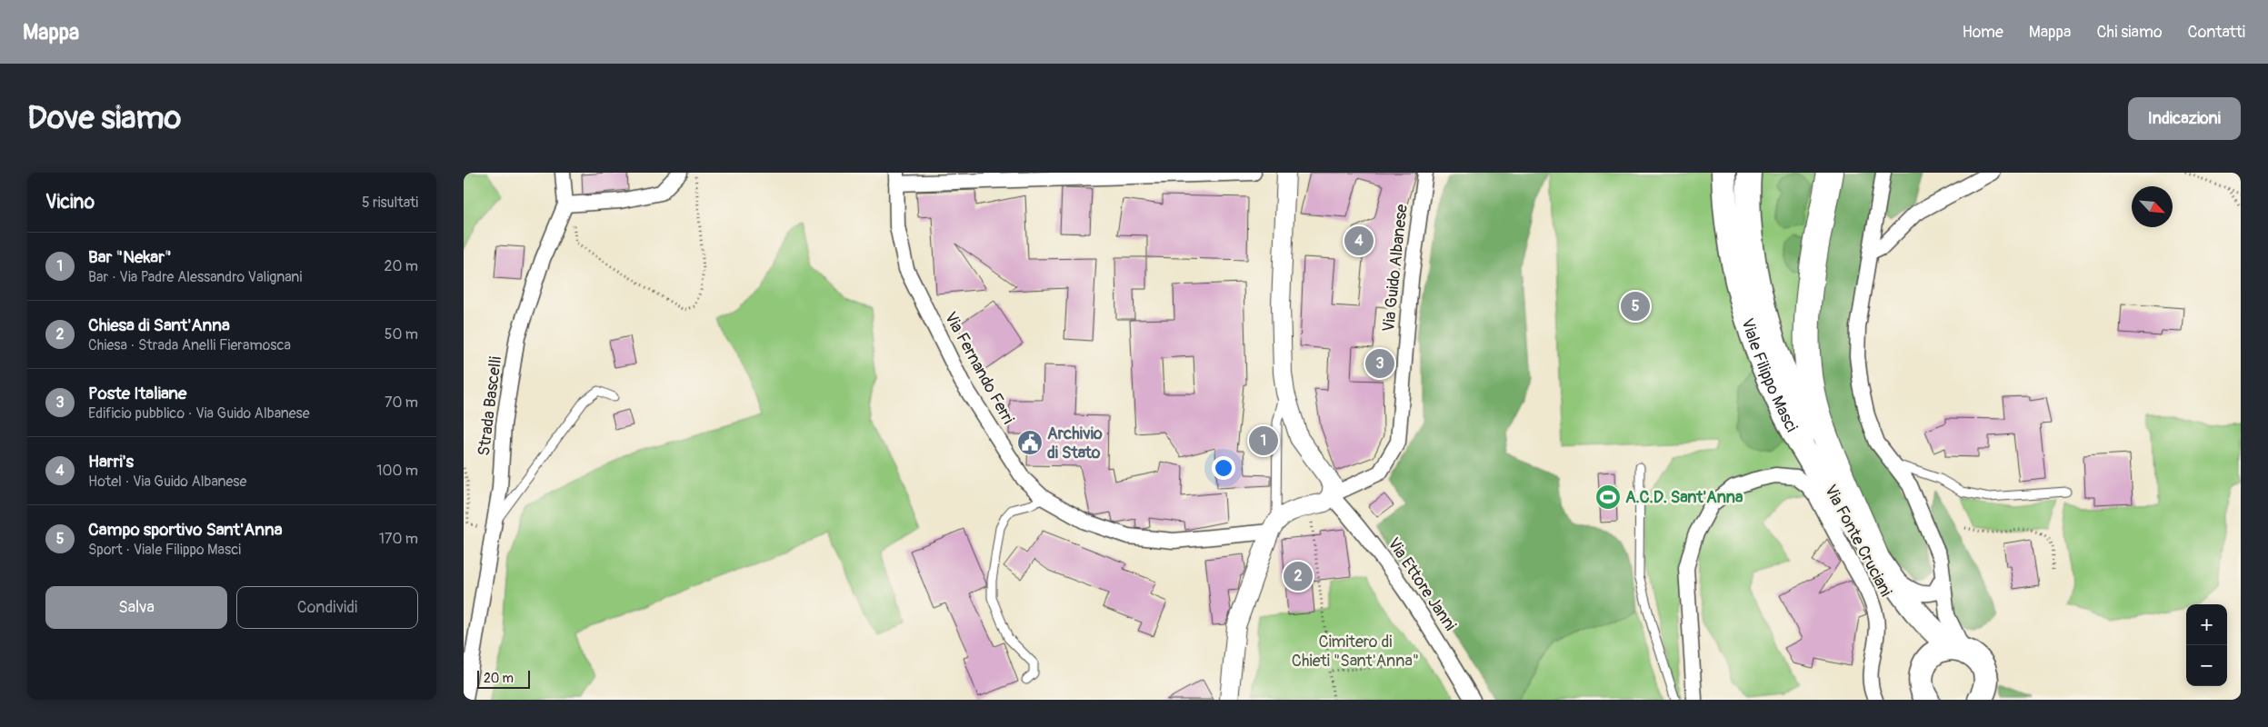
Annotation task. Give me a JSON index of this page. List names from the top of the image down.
{
  "streets": {
    "main road": ["Viale Filippo Masci"],
    "street": [
      "Via Guido Albanese",
      "Via Fernando Ferri",
      "Strada Bascelli",
      "Via Fonte Cruciani",
      "Via Ettore Janni"
    ]
  },
  "crossings": [
    ["Via Guido Albanese", "Via Ettore Janni"]
  ],
  "parks": ["Cimitero di Chieti \"Sant'Anna\""],
  "places": {
    "public building": ["Archivio di Stato"],
    "sports": ["A.C.D. Sant'Anna"]
  },
  "scale_bar": "20 m",
  "north": "bottom right",
  "page": {
    "header": "Mappa",
    "nav": [
      "Home",
      "Mappa",
      "Chi siamo",
      "Contatti"
    ],
    "buttons": [
      "Indicazioni",
      ["Salva", "Condividi"]
    ],
    "title": "Dove siamo",
    "heading": ["Vicino", "5 risultati"],
    "pins": [
      "4",
      "5",
      "3",
      "1",
      "2"
    ],
    "list": [
      {
        "mark": "1",
        "name": "Bar \"Nekar\"",
        "note": "Bar · Via Padre Alessandro Valignani",
        "value": "20 m"
      },
      {
        "mark": "2",
        "name": "Chiesa di Sant'Anna",
        "note": "Chiesa · Strada Anelli Fieramosca",
        "value": "50 m"
      },
      {
        "mark": "3",
        "name": "Poste Italiane",
        "note": "Edificio pubblico · Via Guido Albanese",
        "value": "70 m"
      },
      {
        "mark": "4",
        "name": "Harri's",
        "note": "Hotel · Via Guido Albanese",
        "value": "100 m"
      },
      {
        "mark": "5",
        "name": "Campo sportivo Sant'Anna",
        "note": "Sport · Viale Filippo Masci",
        "value": "170 m"
      }
    ],
    "map_buttons": ["+", "−"],
    "scale": "20 m"
  }
}
